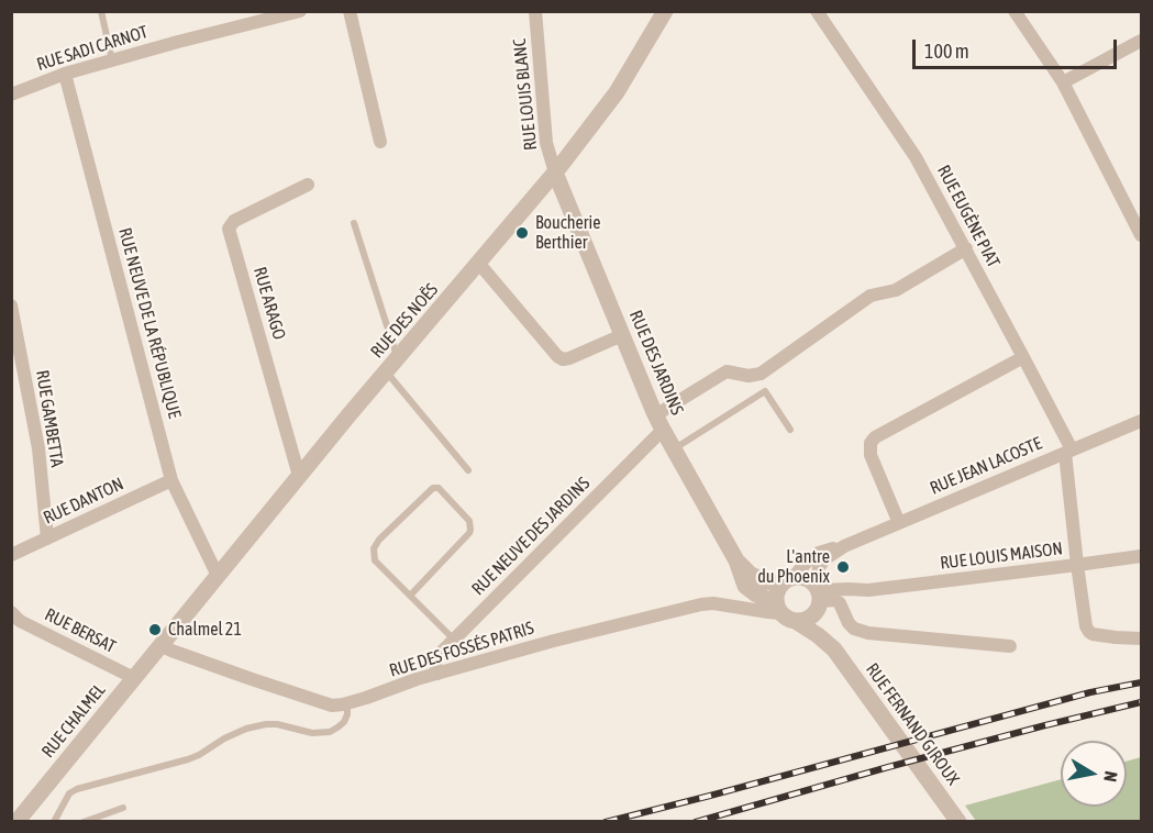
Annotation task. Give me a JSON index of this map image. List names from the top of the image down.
{
  "streets": {
    "street": [
      "RUE SADI CARNOT",
      "RUE LOUIS BLANC",
      "RUE EUGÈNE PIAT",
      "RUE ARAGO",
      "RUE DES NOËS",
      "RUE NEUVE DE LA RÉPUBLIQUE",
      "RUE DES JARDINS",
      "RUE GAMBETTA",
      "RUE JEAN LACOSTE",
      "RUE DANTON",
      "RUE NEUVE DES JARDINS",
      "RUE LOUIS MAISON",
      "RUE BERSAT",
      "RUE DES FOSSÉS PATRIS",
      "RUE CHALMEL",
      "RUE FERNAND GIROUX"
    ]
  },
  "crossings": [
    ["RUE SADI CARNOT", "RUE NEUVE DE LA RÉPUBLIQUE"],
    ["RUE LOUIS BLANC", "RUE DES NOËS"],
    ["RUE LOUIS BLANC", "RUE DES JARDINS"],
    ["RUE EUGÈNE PIAT", "RUE JEAN LACOSTE"],
    ["RUE EUGÈNE PIAT", "RUE NEUVE DES JARDINS"],
    ["RUE EUGÈNE PIAT", "RUE LOUIS MAISON"],
    ["RUE ARAGO", "RUE DES NOËS"],
    ["RUE DES NOËS", "RUE NEUVE DE LA RÉPUBLIQUE"],
    ["RUE DES NOËS", "RUE DES JARDINS"],
    ["RUE DES NOËS", "RUE DES FOSSÉS PATRIS"],
    ["RUE DES NOËS", "RUE CHALMEL"],
    ["RUE NEUVE DE LA RÉPUBLIQUE", "RUE DANTON"],
    ["RUE DES JARDINS", "RUE JEAN LACOSTE"],
    ["RUE DES JARDINS", "RUE NEUVE DES JARDINS"],
    ["RUE DES JARDINS", "RUE LOUIS MAISON"],
    ["RUE DES JARDINS", "RUE DES FOSSÉS PATRIS"],
    ["RUE DES JARDINS", "RUE FERNAND GIROUX"],
    ["RUE GAMBETTA", "RUE DANTON"],
    ["RUE JEAN LACOSTE", "RUE LOUIS MAISON"],
    ["RUE JEAN LACOSTE", "RUE DES FOSSÉS PATRIS"],
    ["RUE JEAN LACOSTE", "RUE FERNAND GIROUX"],
    ["RUE NEUVE DES JARDINS", "RUE DES FOSSÉS PATRIS"],
    ["RUE LOUIS MAISON", "RUE DES FOSSÉS PATRIS"],
    ["RUE LOUIS MAISON", "RUE FERNAND GIROUX"],
    ["RUE BERSAT", "RUE CHALMEL"],
    ["RUE DES FOSSÉS PATRIS", "RUE CHALMEL"],
    ["RUE DES FOSSÉS PATRIS", "RUE FERNAND GIROUX"]
  ],
  "places": ["Boucherie Berthier", "L'antre du Phoenix", "Chalmel 21"],
  "scale_bar": "100 m",
  "north": "right"
}
